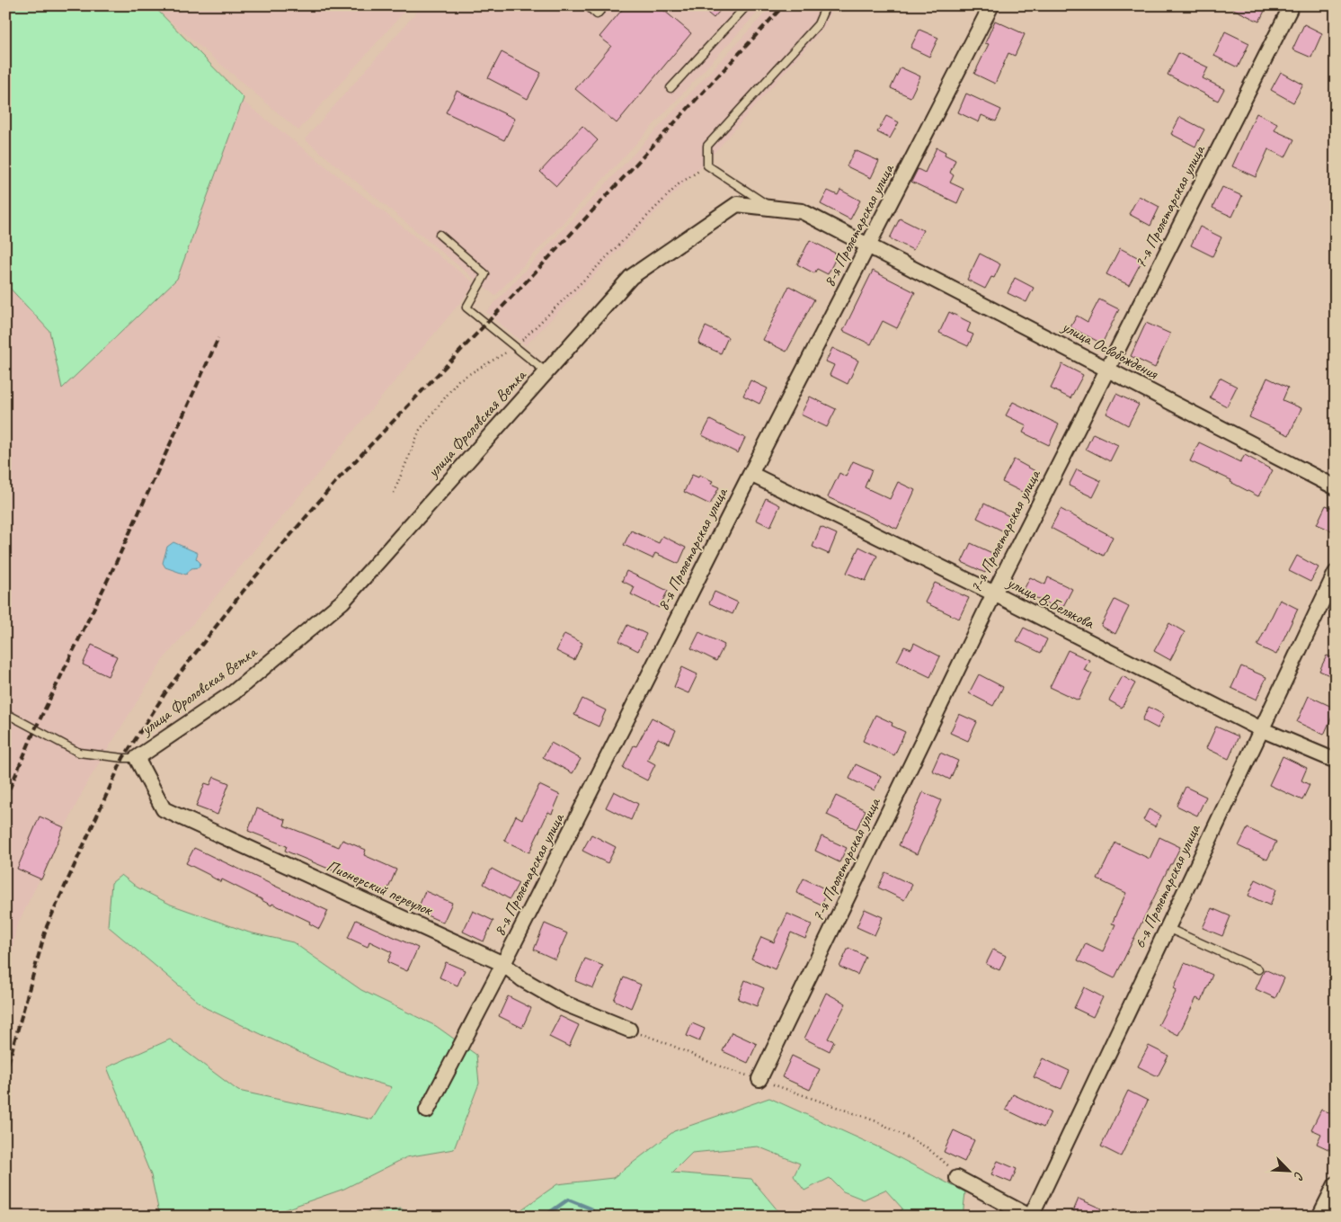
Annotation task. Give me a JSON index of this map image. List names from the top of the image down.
{
  "streets": {
    "street": [
      "7-я Пролетарская улица",
      "8-я Пролетарская улица",
      "улица Освобождения",
      "улица Фроловская Ветка",
      "улица В.Белякова",
      "6-я Пролетарская улица",
      "Пионерский переулок"
    ]
  },
  "crossings": [
    ["7-я Пролетарская улица", "улица Освобождения"],
    ["7-я Пролетарская улица", "улица В.Белякова"],
    ["8-я Пролетарская улица", "улица Освобождения"],
    ["8-я Пролетарская улица", "улица Фроловская Ветка"],
    ["8-я Пролетарская улица", "улица В.Белякова"],
    ["8-я Пролетарская улица", "Пионерский переулок"],
    ["улица Освобождения", "улица Фроловская Ветка"],
    ["улица Фроловская Ветка", "Пионерский переулок"],
    ["улица В.Белякова", "6-я Пролетарская улица"]
  ],
  "north": "bottom right"
}
